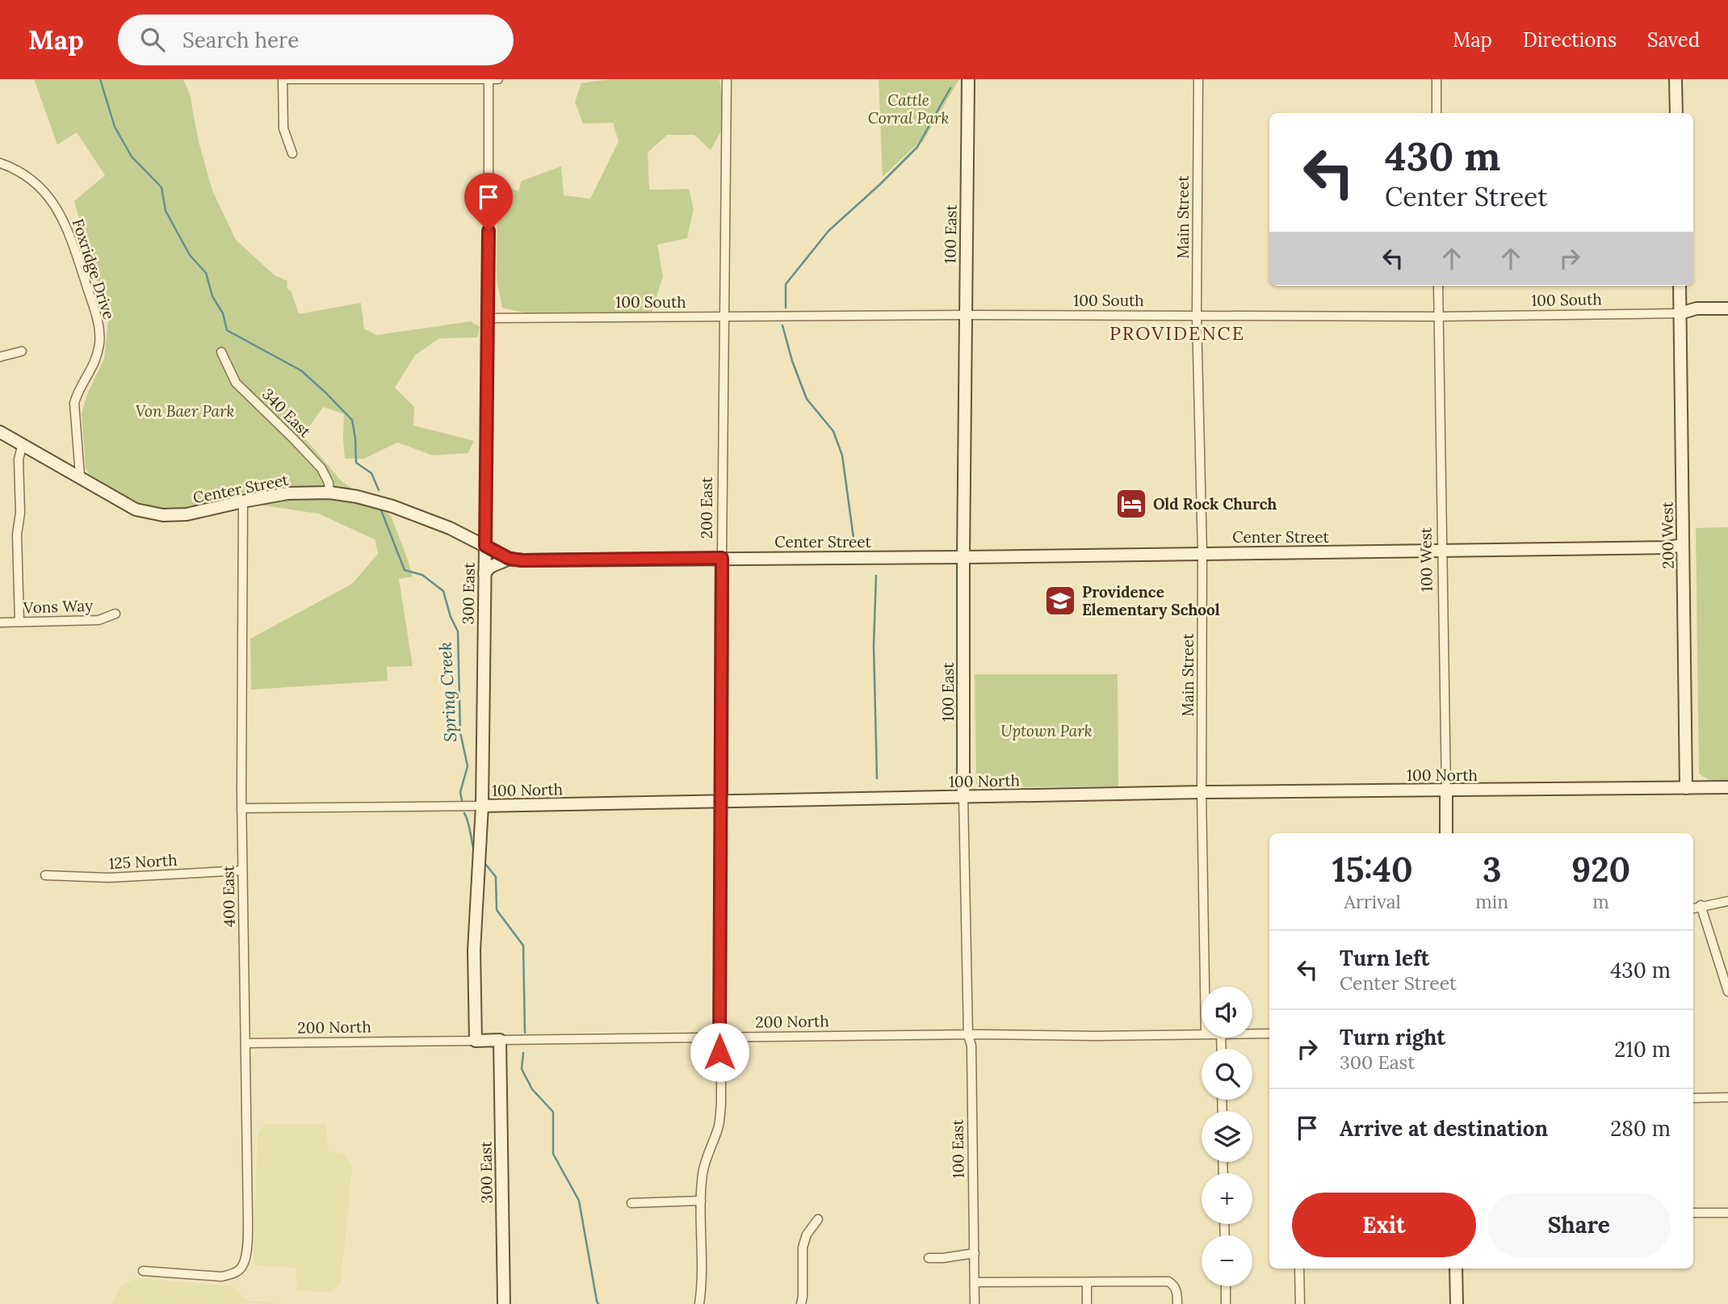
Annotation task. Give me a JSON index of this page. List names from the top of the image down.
{
  "streets": {
    "street": [
      "Main Street",
      "100 East",
      "Foxridge Drive",
      "100 South",
      "340 East",
      "Center Street",
      "200 East",
      "200 West",
      "100 West",
      "300 East",
      "Vons Way",
      "100 North",
      "125 North",
      "400 East",
      "200 North"
    ]
  },
  "crossings": [
    ["Main Street", "100 South"],
    ["Main Street", "Center Street"],
    ["Main Street", "100 North"],
    ["100 East", "100 South"],
    ["100 East", "Center Street"],
    ["100 East", "100 North"],
    ["100 East", "200 North"],
    ["Foxridge Drive", "Center Street"],
    ["100 South", "200 East"],
    ["100 South", "200 West"],
    ["100 South", "100 West"],
    ["100 South", "300 East"],
    ["340 East", "Center Street"],
    ["Center Street", "200 East"],
    ["Center Street", "200 West"],
    ["Center Street", "100 West"],
    ["Center Street", "300 East"],
    ["Center Street", "400 East"],
    ["200 East", "100 North"],
    ["200 East", "200 North"],
    ["200 West", "100 North"],
    ["100 West", "100 North"],
    ["300 East", "100 North"],
    ["300 East", "200 North"],
    ["100 North", "400 East"],
    ["125 North", "400 East"],
    ["400 East", "200 North"]
  ],
  "districts": ["PROVIDENCE"],
  "water": ["Spring Creek"],
  "parks": ["Cattle Corral Park", "Von Baer Park", "Uptown Park"],
  "places": {
    "hotel": ["Old Rock Church"],
    "school or university": ["Providence Elementary School"]
  },
  "page": {
    "header": "Map",
    "search": "Search here",
    "nav": ["Map", "Directions", "Saved"],
    "turn": ["430 m", "Center Street"],
    "eta": [
      "15:40",
      "Arrival",
      "3",
      "min",
      "920",
      "m"
    ],
    "list": [
      {
        "name": "Turn left",
        "note": "Center Street",
        "value": "430 m"
      },
      {
        "name": "Turn right",
        "note": "300 East",
        "value": "210 m"
      },
      {
        "name": "Arrive at destination",
        "value": "280 m"
      }
    ],
    "map_buttons": ["+", "−"],
    "buttons": ["Exit", "Share"]
  }
}
